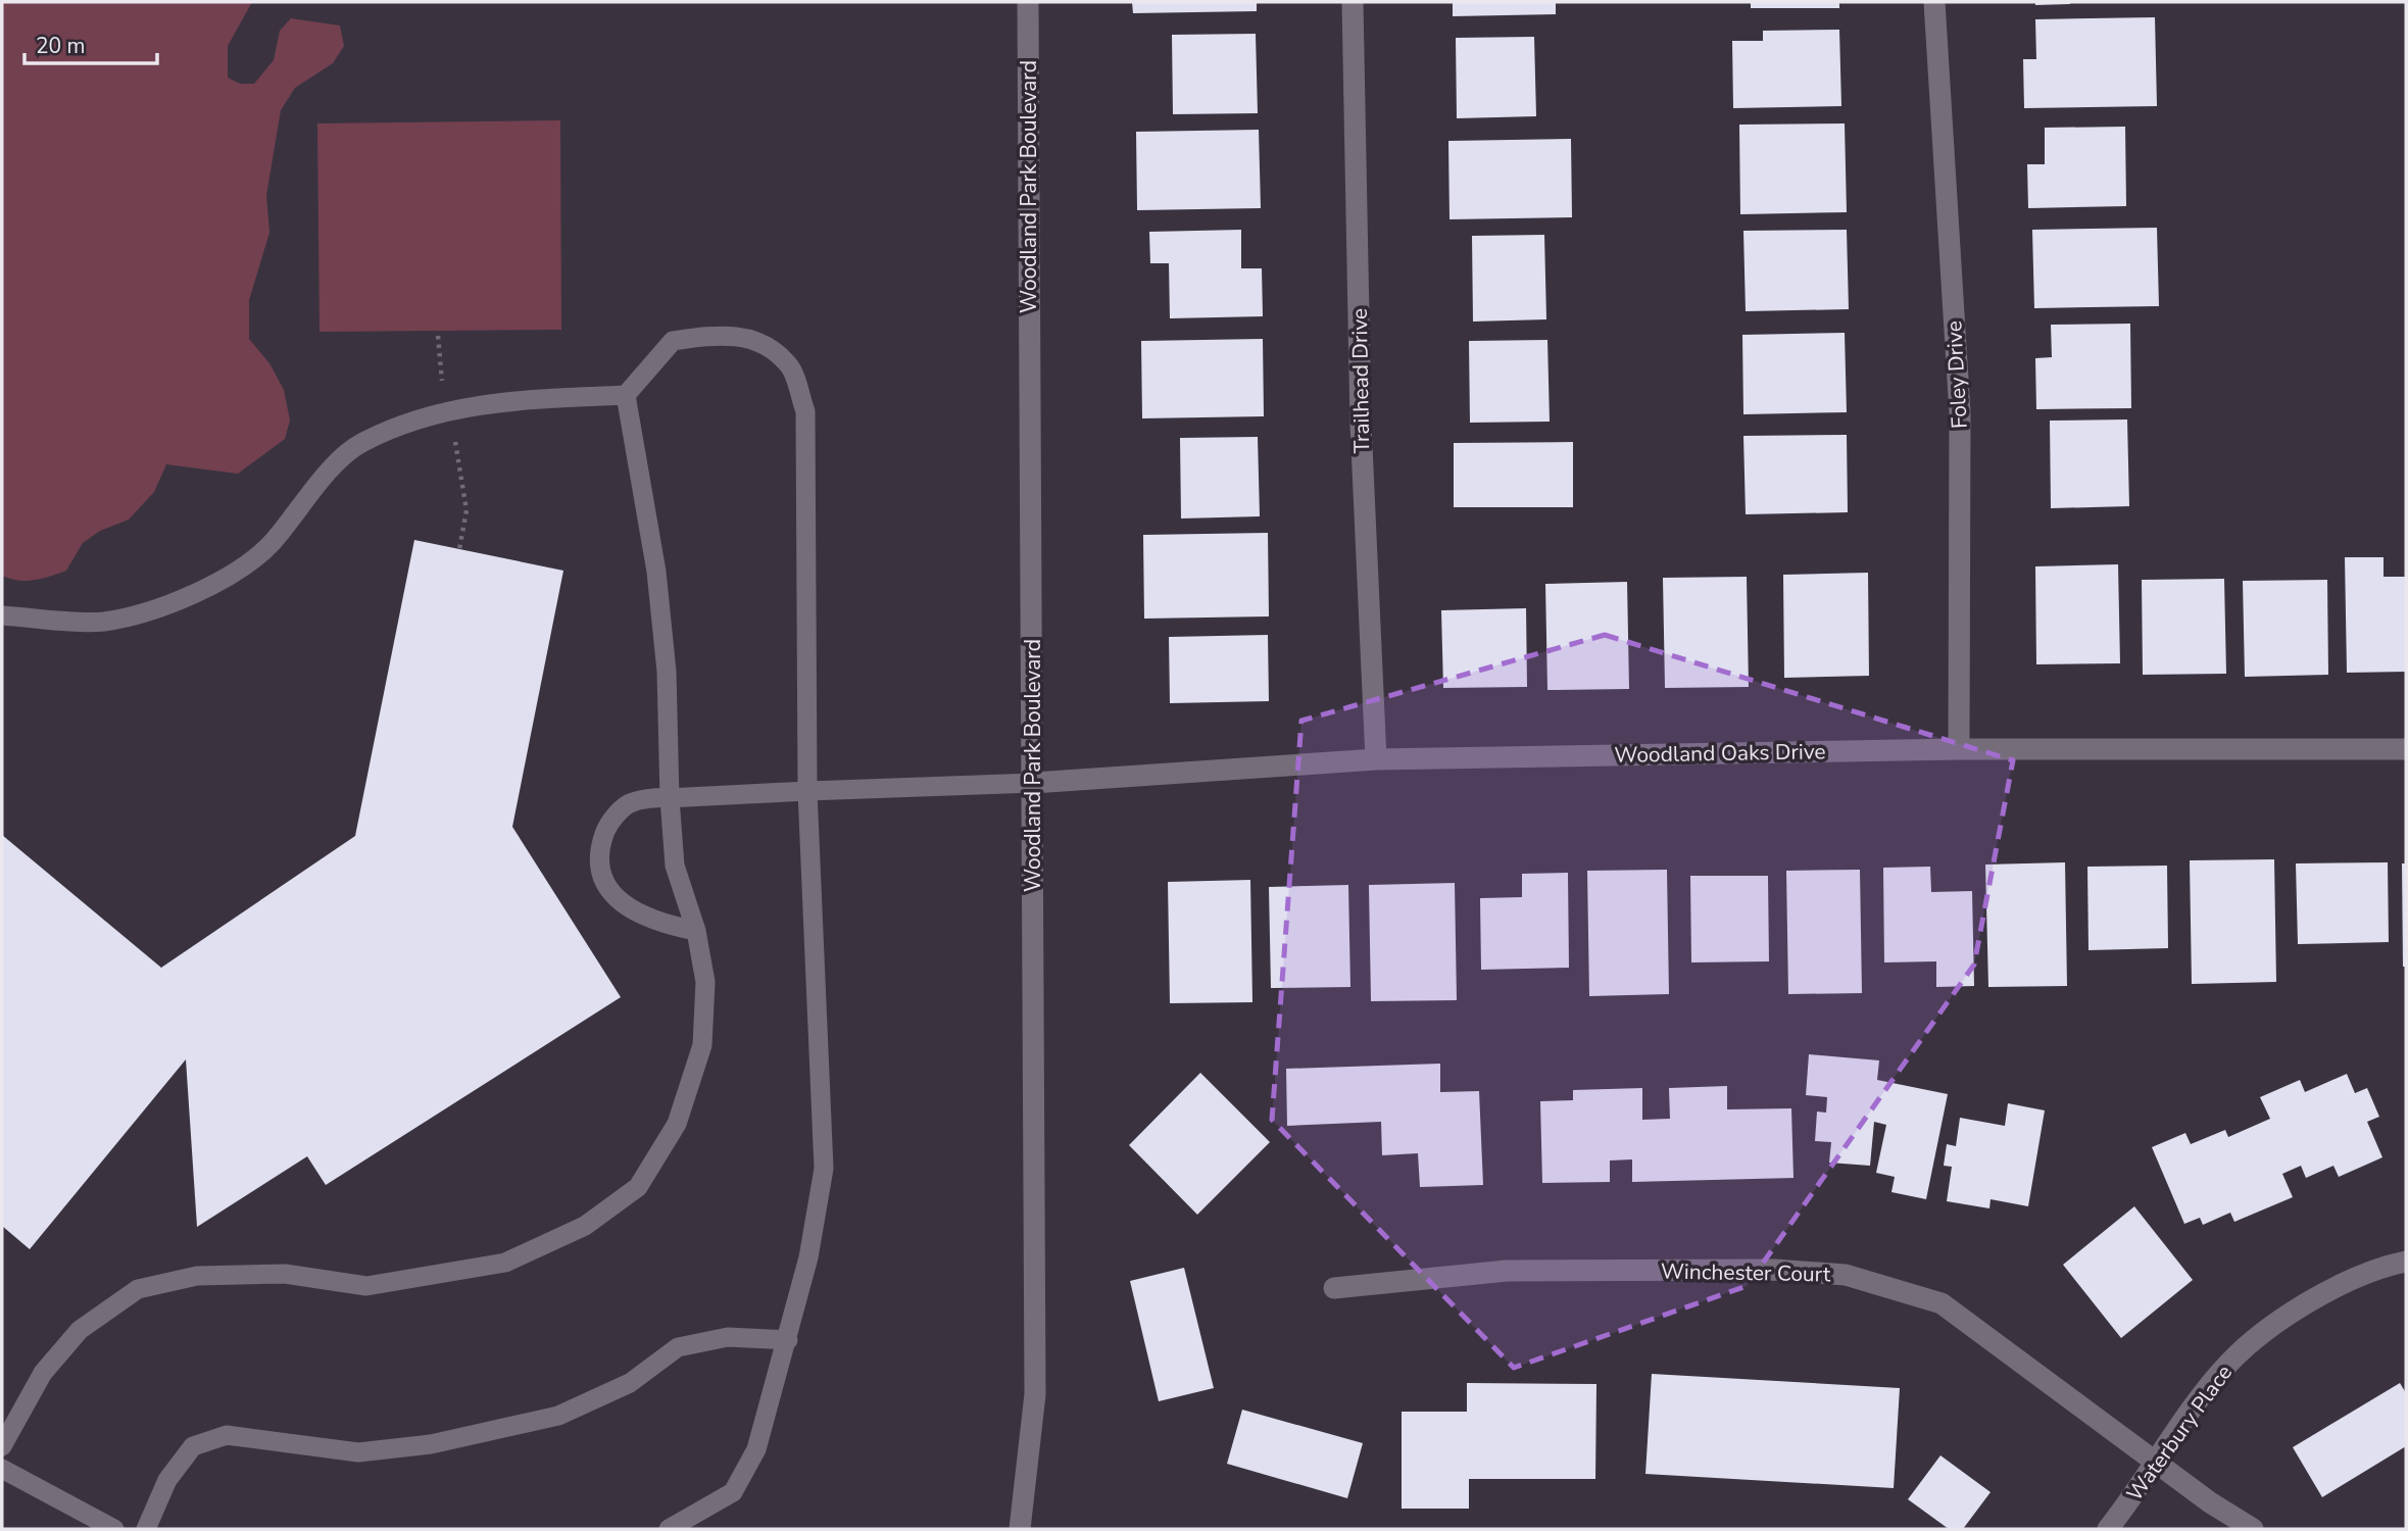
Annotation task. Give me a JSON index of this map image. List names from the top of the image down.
{
  "streets": {
    "street": [
      "Woodland Park Boulevard",
      "Foley Drive",
      "Trailhead Drive",
      "Woodland Oaks Drive",
      "Winchester Court",
      "Waterbury Place"
    ]
  },
  "crossings": [
    ["Woodland Park Boulevard", "Woodland Oaks Drive"],
    ["Foley Drive", "Woodland Oaks Drive"],
    ["Trailhead Drive", "Woodland Oaks Drive"],
    ["Winchester Court", "Waterbury Place"]
  ],
  "scale_bar": "20 m"
}
